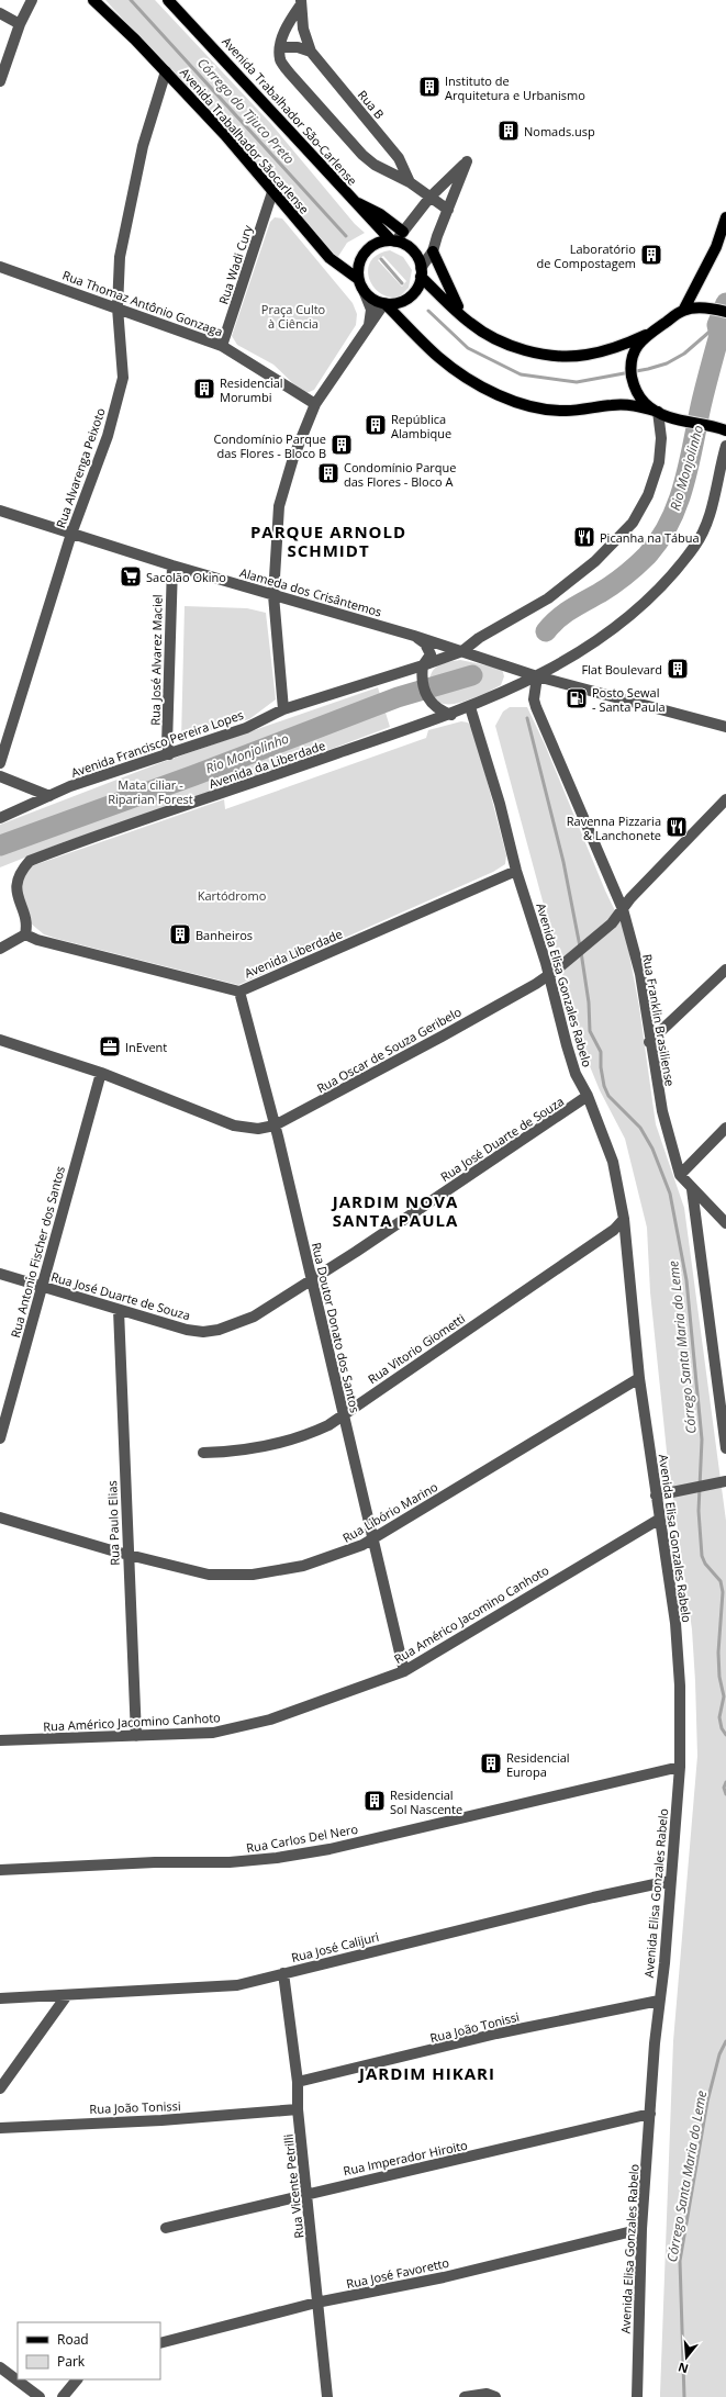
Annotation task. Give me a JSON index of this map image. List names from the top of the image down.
{
  "streets": {
    "main road": ["Avenida Trabalhador São-Carlense", "Avenida Trabalhador Sãocarlense"],
    "street": [
      "Rua B",
      "Rua Wadi Cury",
      "Rua Thomaz Antônio Gonzaga",
      "Rua Alvarenga Peixoto",
      "Alameda dos Crisântemos",
      "Rua José Alvarez Maciel",
      "Avenida Francisco Pereira Lopes",
      "Avenida da Liberdade",
      "Avenida Liberdade",
      "Avenida Elisa Gonzales Rabelo",
      "Rua Franklin Brasiliense",
      "Rua Oscar de Souza Geribelo",
      "Rua José Duarte de Souza",
      "Rua Antonio Fischer dos Santos",
      "Rua Doutor Donato dos Santos",
      "Rua Vitorio Giometti",
      "Rua Libório Marino",
      "Rua Paulo Elias",
      "Rua Américo Jacomino Canhoto",
      "Rua Carlos Del Nero",
      "Rua José Calijuri",
      "Rua João Tonissi",
      "Rua Imperador Hiroito",
      "Rua Vicente Petrilli",
      "Rua José Favoretto"
    ]
  },
  "crossings": [
    ["Avenida Trabalhador São-Carlense", "Avenida Trabalhador Sãocarlense"],
    ["Avenida Trabalhador Sãocarlense", "Rua Wadi Cury"],
    ["Avenida Trabalhador Sãocarlense", "Rua Alvarenga Peixoto"],
    ["Rua Wadi Cury", "Rua Thomaz Antônio Gonzaga"],
    ["Rua Thomaz Antônio Gonzaga", "Rua Alvarenga Peixoto"],
    ["Rua Alvarenga Peixoto", "Alameda dos Crisântemos"],
    ["Alameda dos Crisântemos", "Rua José Alvarez Maciel"],
    ["Alameda dos Crisântemos", "Avenida Francisco Pereira Lopes"],
    ["Alameda dos Crisântemos", "Avenida da Liberdade"],
    ["Alameda dos Crisântemos", "Rua Franklin Brasiliense"],
    ["Rua José Alvarez Maciel", "Avenida Francisco Pereira Lopes"],
    ["Avenida da Liberdade", "Avenida Liberdade"],
    ["Avenida da Liberdade", "Avenida Elisa Gonzales Rabelo"],
    ["Avenida da Liberdade", "Rua Franklin Brasiliense"],
    ["Avenida Liberdade", "Avenida Elisa Gonzales Rabelo"],
    ["Avenida Liberdade", "Rua Doutor Donato dos Santos"],
    ["Avenida Elisa Gonzales Rabelo", "Rua Oscar de Souza Geribelo"],
    ["Avenida Elisa Gonzales Rabelo", "Rua José Duarte de Souza"],
    ["Avenida Elisa Gonzales Rabelo", "Rua Vitorio Giometti"],
    ["Avenida Elisa Gonzales Rabelo", "Rua Libório Marino"],
    ["Avenida Elisa Gonzales Rabelo", "Rua Américo Jacomino Canhoto"],
    ["Avenida Elisa Gonzales Rabelo", "Rua Carlos Del Nero"],
    ["Avenida Elisa Gonzales Rabelo", "Rua José Calijuri"],
    ["Avenida Elisa Gonzales Rabelo", "Rua João Tonissi"],
    ["Avenida Elisa Gonzales Rabelo", "Rua Imperador Hiroito"],
    ["Avenida Elisa Gonzales Rabelo", "Rua José Favoretto"],
    ["Rua Franklin Brasiliense", "Rua Oscar de Souza Geribelo"],
    ["Rua Oscar de Souza Geribelo", "Rua Antonio Fischer dos Santos"],
    ["Rua Oscar de Souza Geribelo", "Rua Doutor Donato dos Santos"],
    ["Rua José Duarte de Souza", "Rua Antonio Fischer dos Santos"],
    ["Rua José Duarte de Souza", "Rua Doutor Donato dos Santos"],
    ["Rua José Duarte de Souza", "Rua Paulo Elias"],
    ["Rua Doutor Donato dos Santos", "Rua Vitorio Giometti"],
    ["Rua Doutor Donato dos Santos", "Rua Libório Marino"],
    ["Rua Doutor Donato dos Santos", "Rua Américo Jacomino Canhoto"],
    ["Rua Libório Marino", "Rua Paulo Elias"],
    ["Rua Paulo Elias", "Rua Américo Jacomino Canhoto"],
    ["Rua José Calijuri", "Rua Vicente Petrilli"],
    ["Rua João Tonissi", "Rua Vicente Petrilli"],
    ["Rua Imperador Hiroito", "Rua Vicente Petrilli"],
    ["Rua Vicente Petrilli", "Rua José Favoretto"]
  ],
  "districts": ["PARQUE ARNOLD SCHMIDT", "JARDIM NOVA SANTA PAULA", "JARDIM HIKARI"],
  "water": ["Córrego do Tijuco Preto", "Rio Monjolinho", "Córrego Santa Maria do Leme"],
  "parks": ["Praça Culto à Ciência", "Mata ciliar - Riparian Forest", "Kartódromo"],
  "places": {
    "building": [
      "Instituto de Arquitetura e Urbanismo",
      "Nomads.usp",
      "Laboratório de Compostagem",
      "Residencial Morumbi",
      "República Alambique",
      "Condomínio Parque das Flores - Bloco B",
      "Condomínio Parque das Flores - Bloco A",
      "Flat Boulevard",
      "Banheiros",
      "Residencial Europa",
      "Residencial Sol Nascente"
    ],
    "restaurant": ["Picanha na Tábua", "Ravenna Pizzaria & Lanchonete"],
    "supermarket": ["Sacolão Okino"],
    "fuel station": ["Posto Sewal - Santa Paula"],
    "office": ["InEvent"]
  },
  "legend": ["Road", "Park"],
  "north": "bottom"
}
